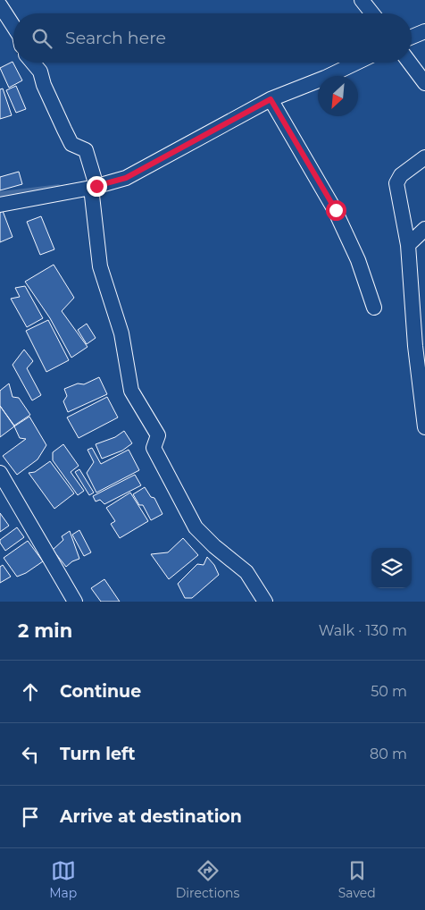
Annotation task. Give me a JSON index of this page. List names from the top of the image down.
{
  "north": "bottom left",
  "page": {
    "search": "Search here",
    "heading": ["2 min", "Walk · 130 m"],
    "list": [
      ["Continue", "50 m"],
      ["Turn left", "80 m"],
      "Arrive at destination"
    ],
    "nav": ["Map", "Directions", "Saved"]
  }
}
